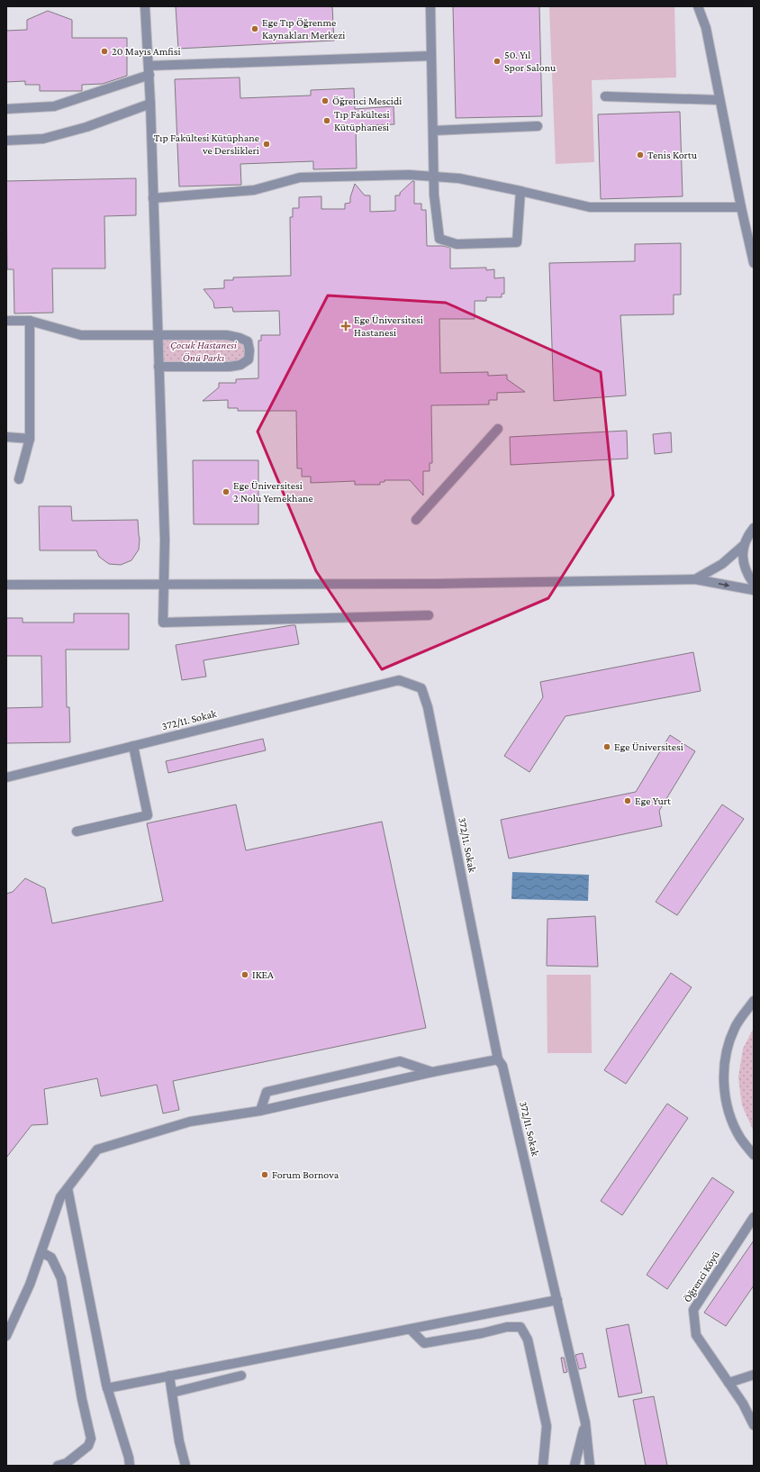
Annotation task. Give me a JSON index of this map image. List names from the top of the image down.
{
  "streets": {
    "street": ["372/11. Sokak", "Öğrenci Köyü"]
  },
  "parks": ["Çocuk Hastanesi Önü Parkı"],
  "places": {
    "other": [
      "Ege Tıp Öğrenme Kaynakları Merkezi",
      "20 Mayıs Amfisi",
      "50. Yıl Spor Salonu",
      "Öğrenci Mescidi",
      "Tıp Fakültesi Kütüphanesi",
      "Tıp Fakültesi Kütüphane ve Derslikleri",
      "Tenis Kortu",
      "Ege Üniversitesi 2 Nolu Yemekhane",
      "Ege Üniversitesi",
      "Ege Yurt",
      "IKEA",
      "Forum Bornova"
    ],
    "health": ["Ege Üniversitesi Hastanesi"]
  }
}
